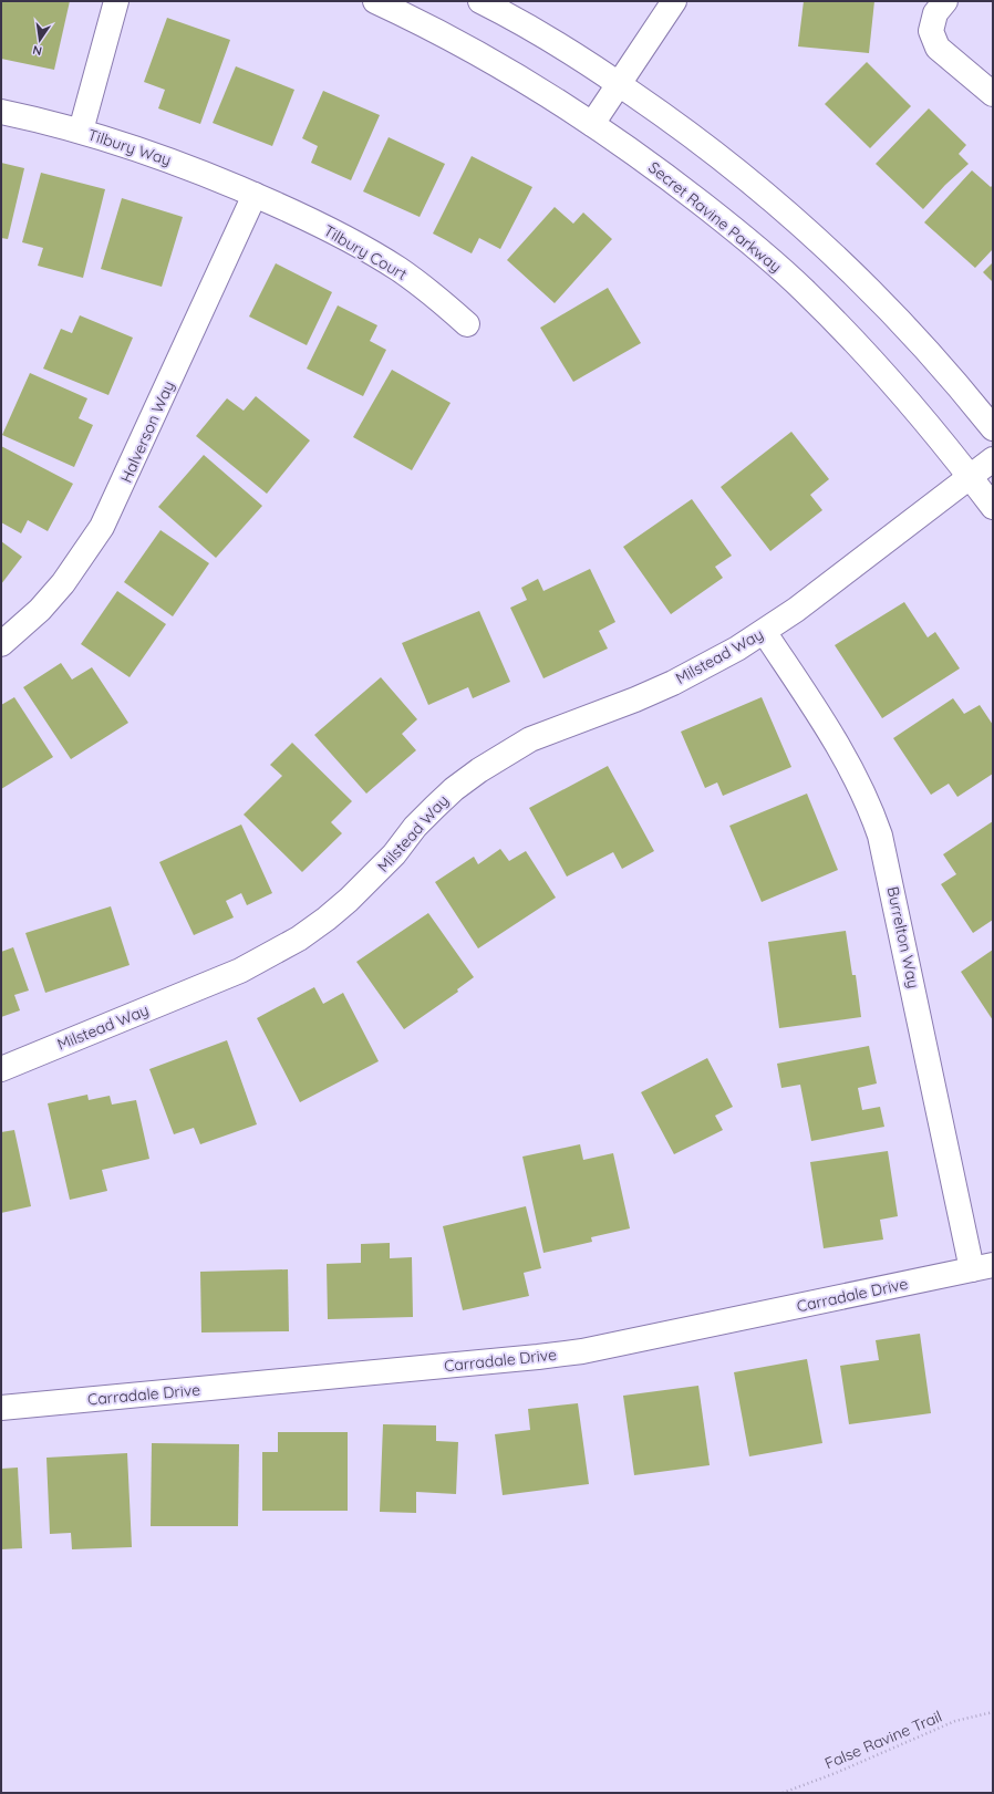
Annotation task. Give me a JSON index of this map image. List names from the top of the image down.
{
  "streets": {
    "street": [
      "Tilbury Way",
      "Secret Ravine Parkway",
      "Tilbury Court",
      "Halverson Way",
      "Milstead Way",
      "Burrelton Way",
      "Carradale Drive"
    ],
    "path": ["False Ravine Trail"]
  },
  "crossings": [
    ["Tilbury Way", "Tilbury Court"],
    ["Tilbury Way", "Halverson Way"],
    ["Secret Ravine Parkway", "Milstead Way"],
    ["Tilbury Court", "Halverson Way"],
    ["Milstead Way", "Burrelton Way"],
    ["Burrelton Way", "Carradale Drive"]
  ],
  "north": "bottom"
}
